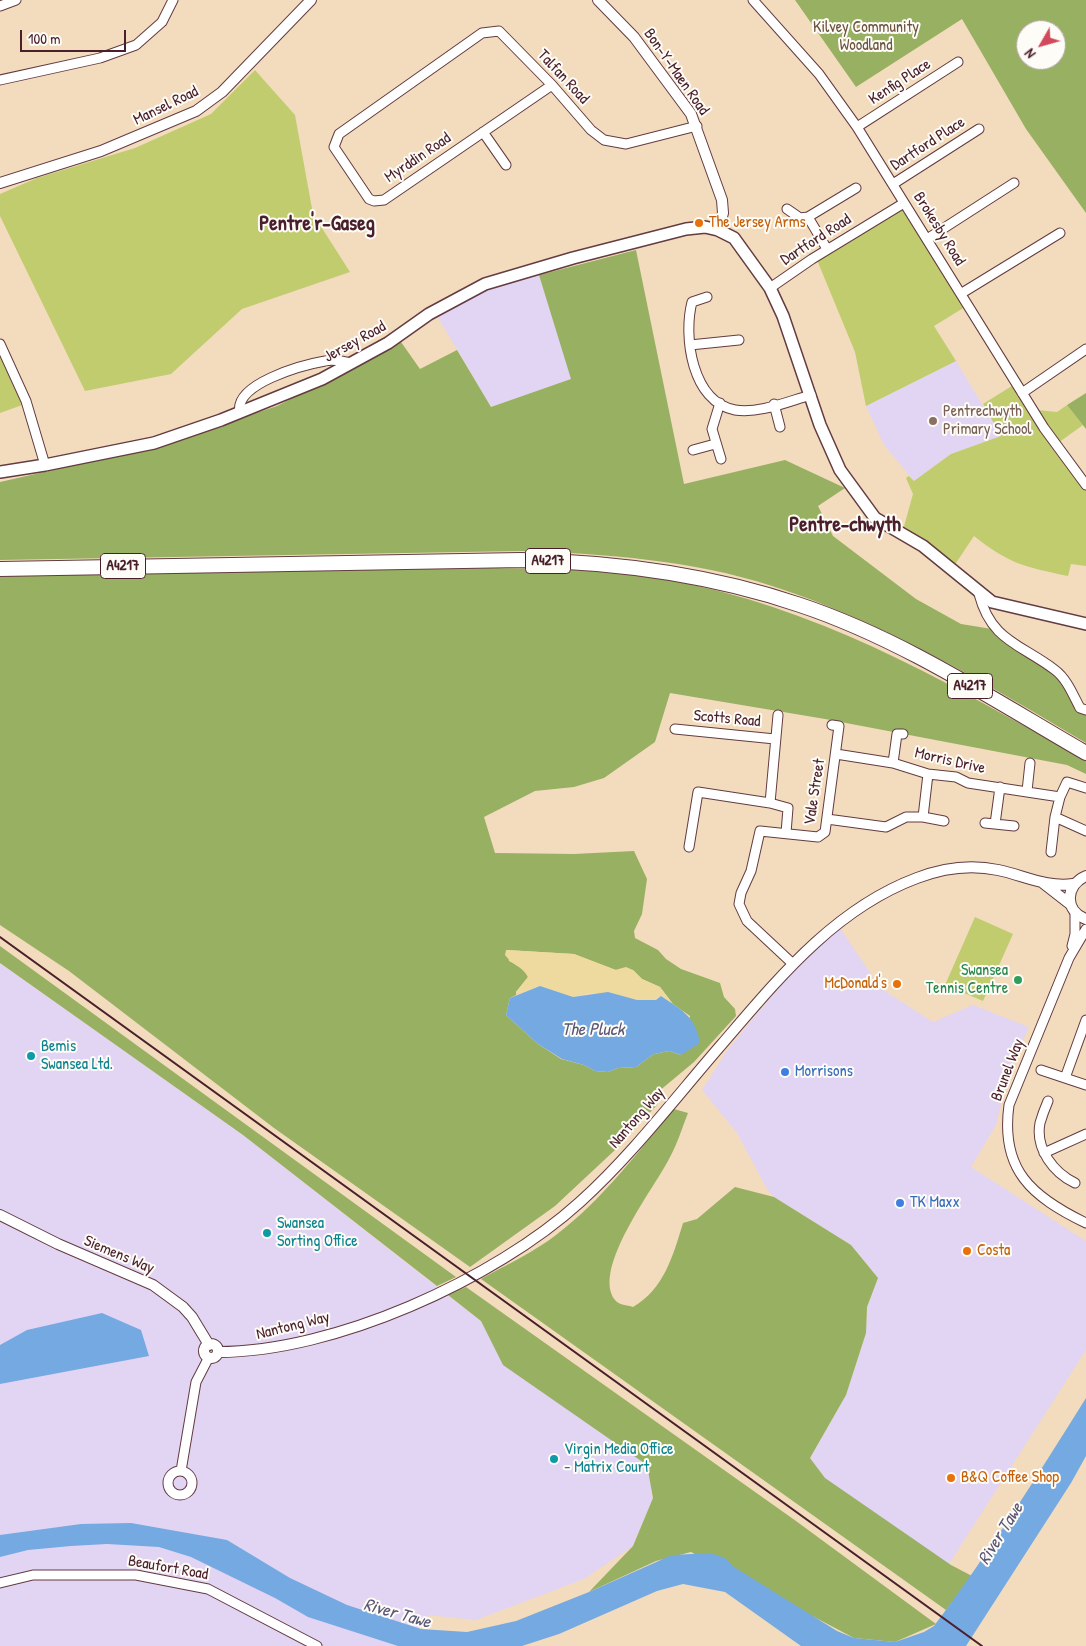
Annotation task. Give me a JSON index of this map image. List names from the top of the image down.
{
  "streets": {
    "main road": ["Jersey Road", "A4217"],
    "street": [
      "Bon-Y-Maen Road",
      "Talfan Road",
      "Kenfig Place",
      "Mansel Road",
      "Dartford Place",
      "Myrddin Road",
      "Brokesby Road",
      "Dartford Road",
      "Scotts Road",
      "Morris Drive",
      "Vale Street",
      "Brunel Way",
      "Nantong Way",
      "Siemens Way",
      "Beaufort Road"
    ]
  },
  "crossings": [
    ["Bon-Y-Maen Road", "Talfan Road"],
    ["Bon-Y-Maen Road", "Jersey Road"],
    ["Talfan Road", "Myrddin Road"],
    ["Kenfig Place", "Brokesby Road"],
    ["Dartford Place", "Brokesby Road"],
    ["Brokesby Road", "Dartford Road"],
    ["Morris Drive", "Vale Street"],
    ["Vale Street", "Nantong Way"],
    ["Brunel Way", "Nantong Way"],
    ["Nantong Way", "Siemens Way"]
  ],
  "districts": ["Pentre'r-Gaseg", "Pentre-chwyth"],
  "water": ["The Pluck", "River Tawe"],
  "parks": ["Kilvey Community Woodland"],
  "places": [
    "The Jersey Arms",
    "Pentrechwyth Primary School",
    "Swansea Tennis Centre",
    "McDonald's",
    "Bemis Swansea Ltd.",
    "Morrisons",
    "TK Maxx",
    "Swansea Sorting Office",
    "Costa",
    "Virgin Media Office - Matrix Court",
    "B&Q Coffee Shop"
  ],
  "scale_bar": "100 m",
  "north": "bottom left"
}
